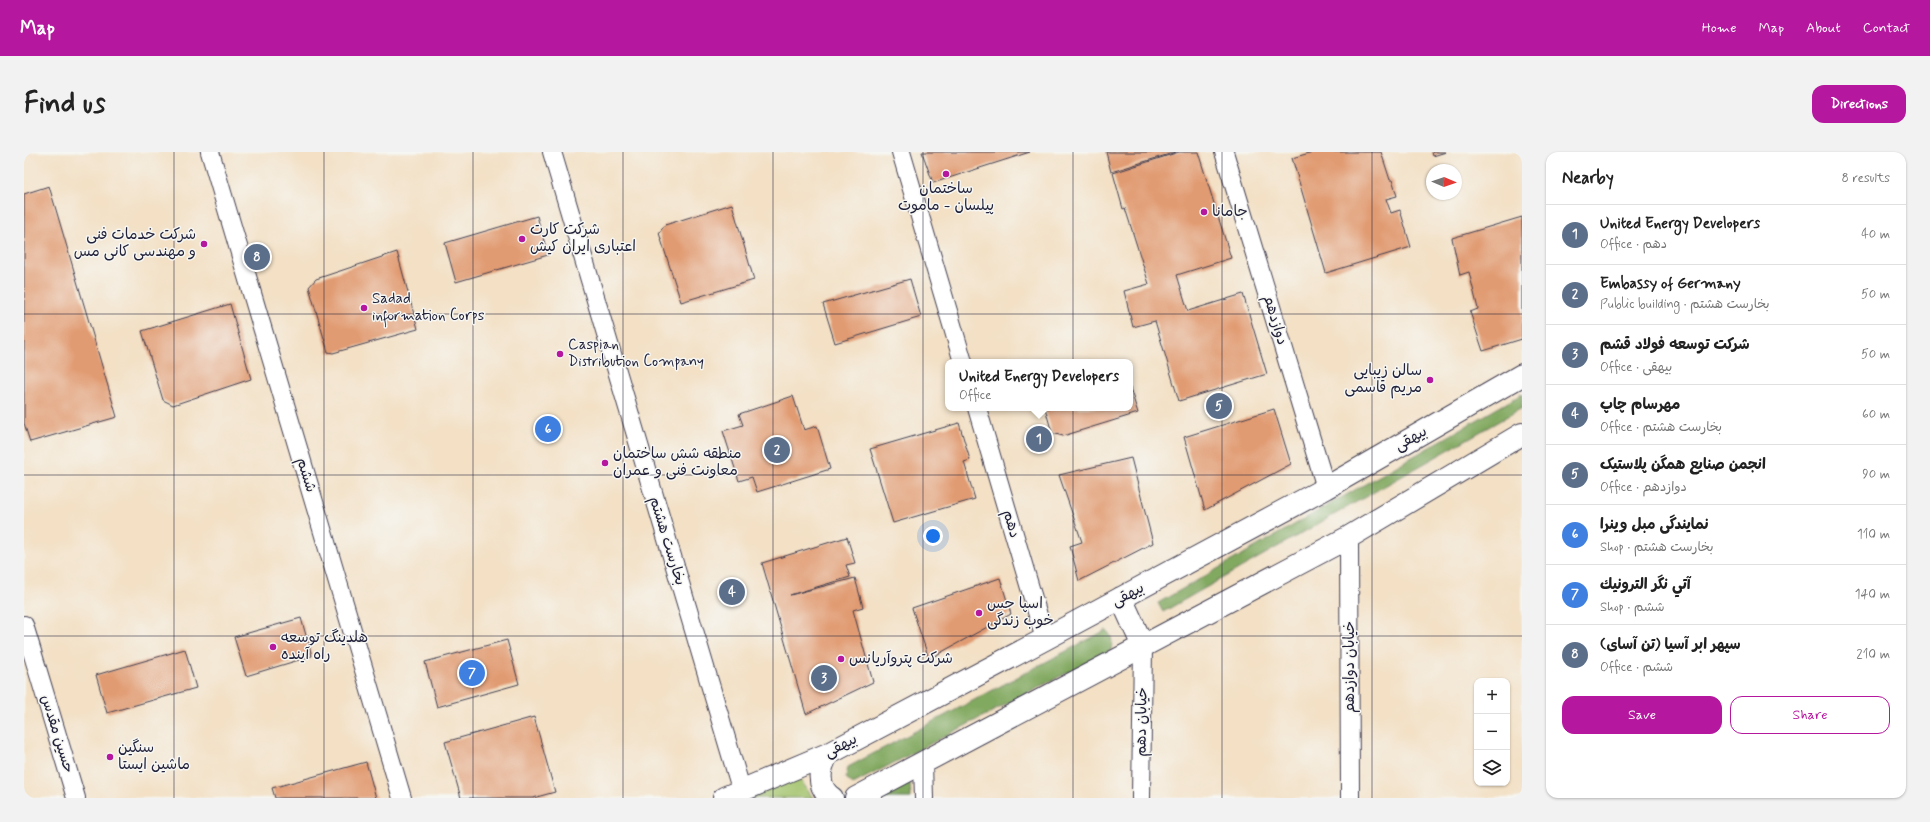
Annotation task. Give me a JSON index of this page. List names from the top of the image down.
{
  "streets": {
    "main road": ["بیهقی"],
    "street": [
      "دوازدهم",
      "ششم",
      "دهم",
      "بخارست هشتم",
      "خیابان دوازدهم",
      "خیابان دهم",
      "حسین مقدس"
    ]
  },
  "crossings": [
    ["دوازدهم", "بیهقی"],
    ["بیهقی", "دهم"],
    ["بیهقی", "بخارست هشتم"]
  ],
  "places": [
    "ساختمان پیلسان - ماموت",
    "جامانا",
    "شرکت کارت اعتباری ایران کیش",
    "شرکت خدمات فنی و مهندسی کانی مس",
    "Sadad information Corps",
    "Caspian Distribution Company",
    "سالن زیبایی مریم قاسمی",
    "منطقه شش ساختمان معاونت فنی و عمران",
    "اسپا حس خوب زندگی",
    "هلدینگ توسعه راه آینده",
    "شرکت پتروآریانس",
    "سنگین ماشین ایستا"
  ],
  "north": "right",
  "page": {
    "header": "Map",
    "nav": [
      "Home",
      "Map",
      "About",
      "Contact"
    ],
    "buttons": [
      "Directions",
      ["Save", "Share"]
    ],
    "title": "Find us",
    "heading": ["Nearby", "8 results"],
    "list": [
      {
        "mark": "1",
        "name": "United Energy Developers",
        "note": "Office · دهم",
        "value": "40 m"
      },
      {
        "mark": "2",
        "name": "Embassy of Germany",
        "note": "Public building · بخارست هشتم",
        "value": "50 m"
      },
      {
        "mark": "3",
        "name": "شرکت توسعه فولاد قشم",
        "note": "Office · بیهقی",
        "value": "50 m"
      },
      {
        "mark": "4",
        "name": "مهرسام چاپ",
        "note": "Office · بخارست هشتم",
        "value": "60 m"
      },
      {
        "mark": "5",
        "name": "انجمن صنایع همگن پلاستیک",
        "note": "Office · دوازدهم",
        "value": "90 m"
      },
      {
        "mark": "6",
        "name": "نمایندگی مبل وینرا",
        "note": "Shop · بخارست هشتم",
        "value": "110 m"
      },
      {
        "mark": "7",
        "name": "آتي نگر الترونيك",
        "note": "Shop · ششم",
        "value": "140 m"
      },
      {
        "mark": "8",
        "name": "سپهر ابر آسیا (تن آسای)",
        "note": "Office · ششم",
        "value": "210 m"
      }
    ],
    "pins": [
      "8",
      "5",
      "6",
      "1",
      "2",
      "4",
      "7",
      "3"
    ],
    "popup": ["United Energy Developers", "Office"],
    "map_buttons": ["+", "−"]
  }
}
